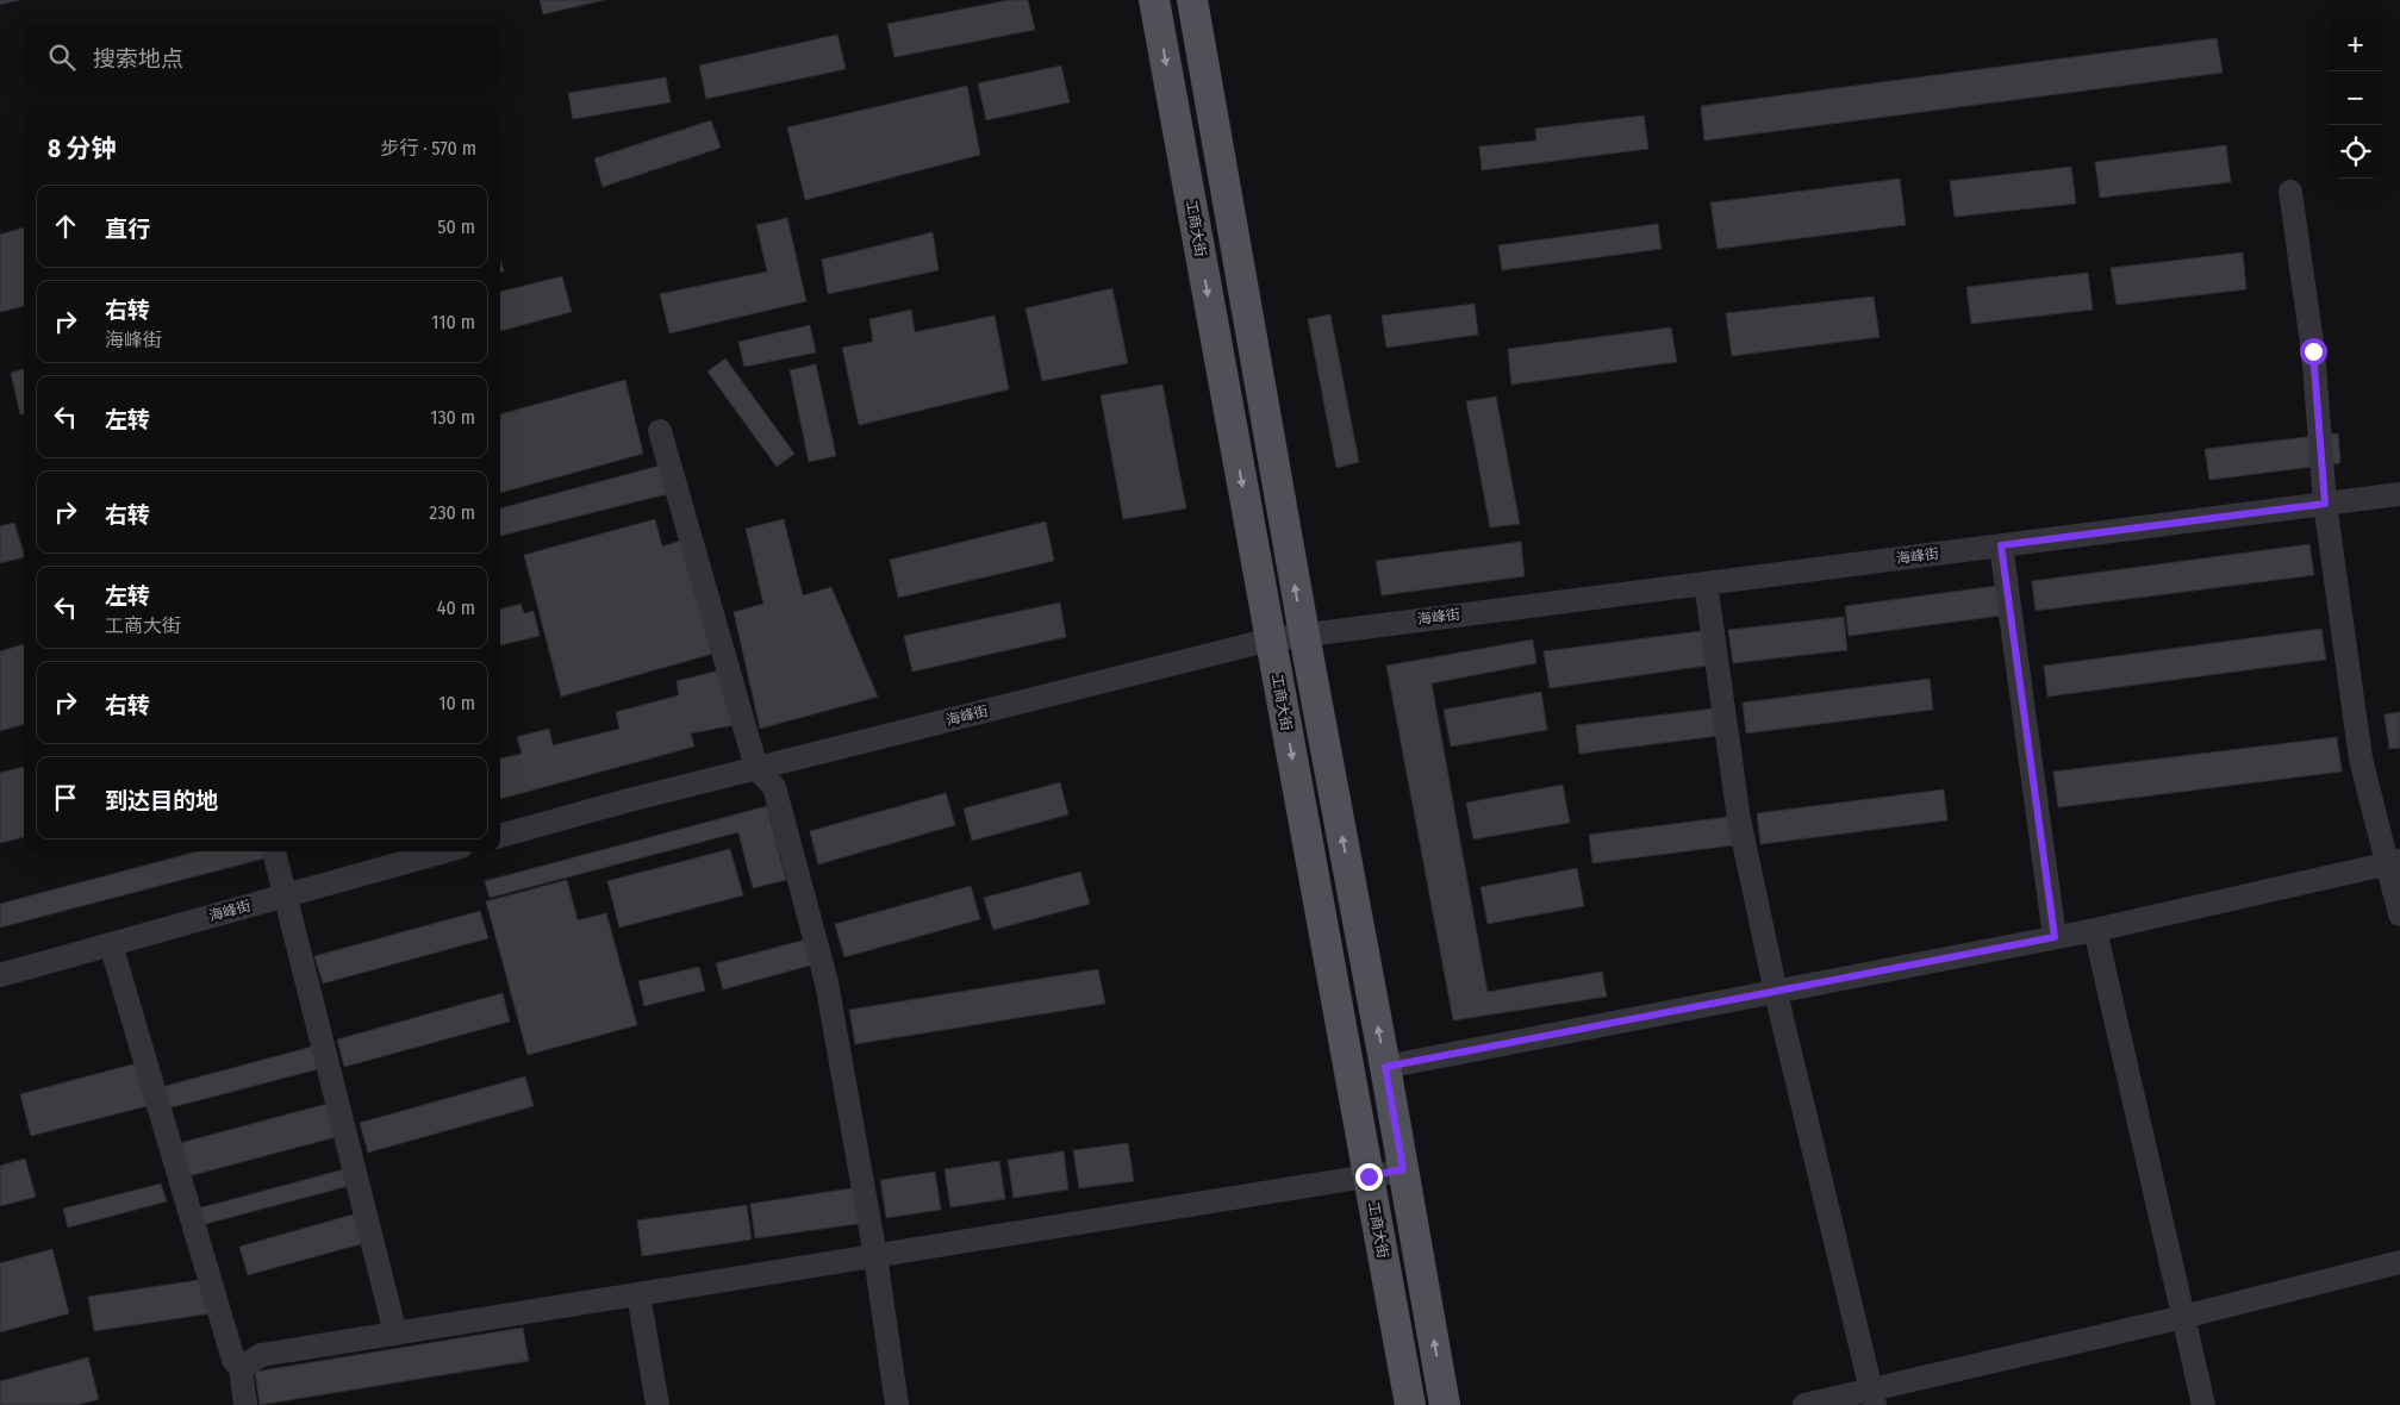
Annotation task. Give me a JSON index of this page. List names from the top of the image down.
{
  "streets": {
    "main road": ["工商大街"],
    "street": ["海峰街"]
  },
  "crossings": [
    ["工商大街", "海峰街"]
  ],
  "page": {
    "map_buttons": ["+", "−"],
    "search": "搜索地点",
    "heading": ["8 分钟", "步行 · 570 m"],
    "list": [
      ["直行", "50 m"],
      ["右转", "海峰街", "110 m"],
      ["左转", "130 m"],
      ["右转", "230 m"],
      ["左转", "工商大街", "40 m"],
      ["右转", "10 m"],
      "到达目的地"
    ]
  }
}
